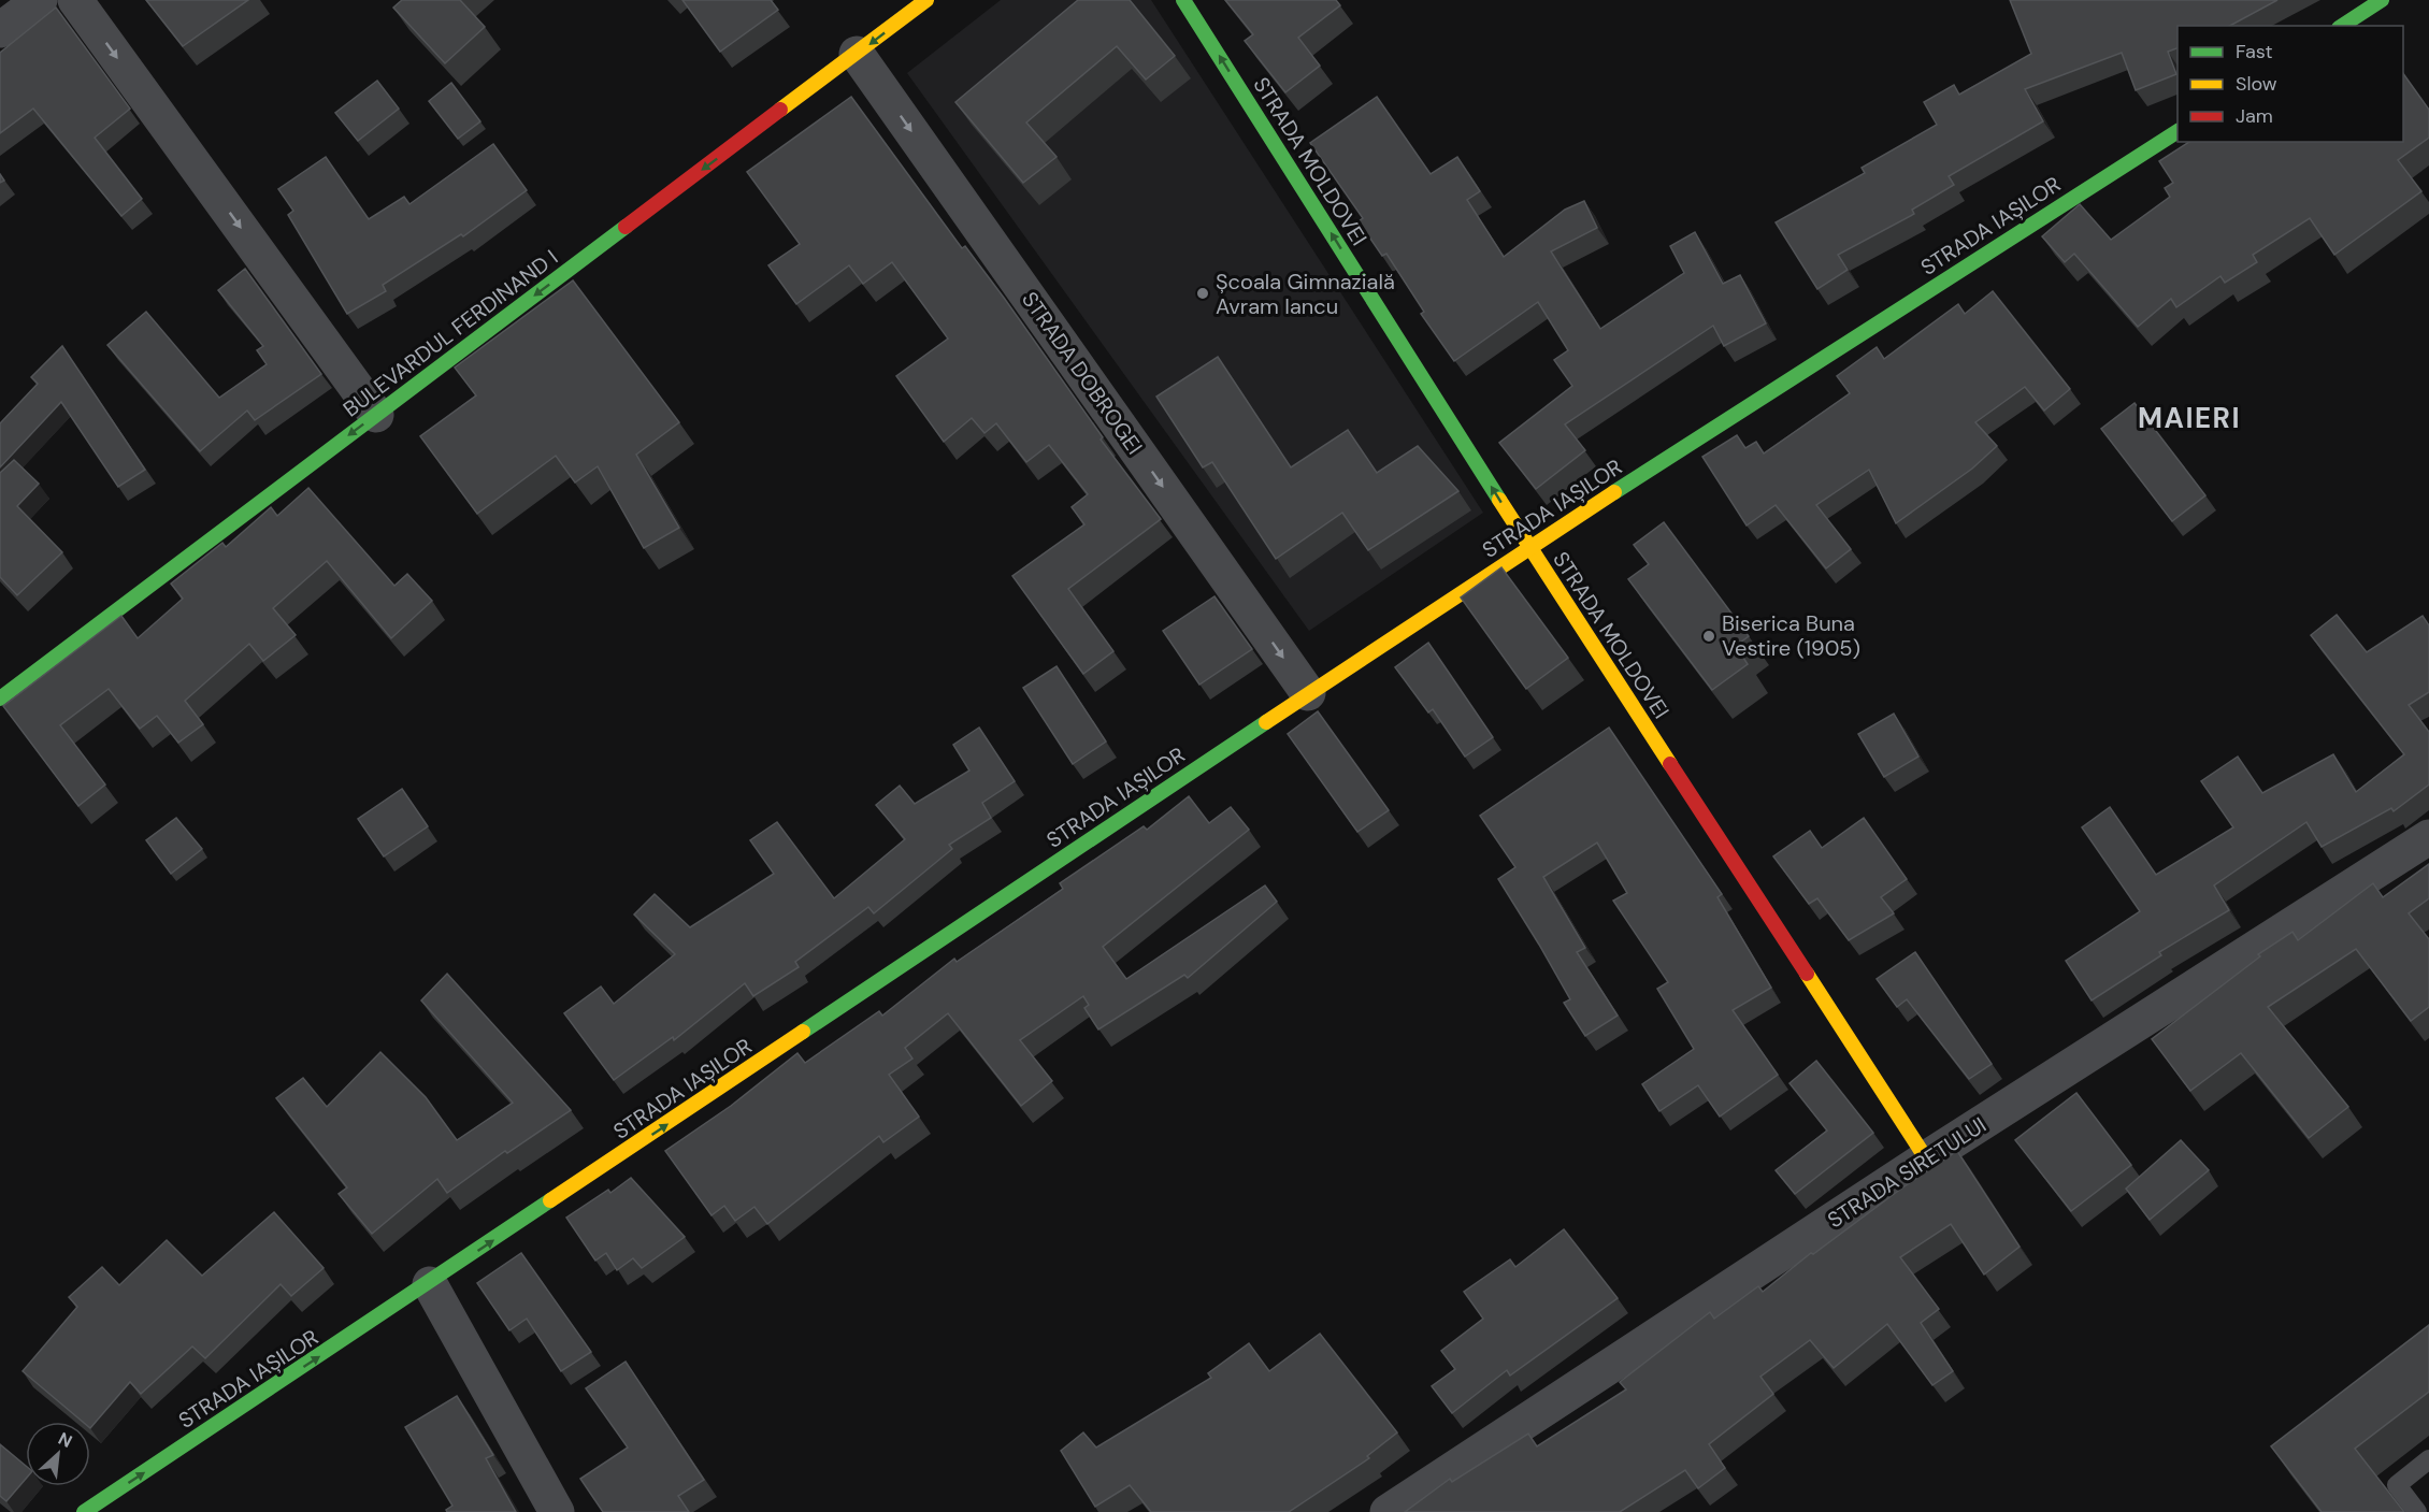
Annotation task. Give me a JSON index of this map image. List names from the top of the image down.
{
  "streets": {
    "street": [
      "STRADA MOLDOVEI",
      "STRADA IAȘILOR",
      "BULEVARDUL FERDINAND I",
      "STRADA DOBROGEI",
      "STRADA SIRETULUI"
    ]
  },
  "crossings": [
    ["STRADA MOLDOVEI", "STRADA IAȘILOR"],
    ["STRADA MOLDOVEI", "STRADA SIRETULUI"],
    ["STRADA IAȘILOR", "STRADA DOBROGEI"],
    ["BULEVARDUL FERDINAND I", "STRADA DOBROGEI"]
  ],
  "one_way": [
    "STRADA MOLDOVEI",
    "STRADA IAȘILOR",
    "BULEVARDUL FERDINAND I",
    "STRADA DOBROGEI"
  ],
  "districts": ["MAIERI"],
  "places": ["Școala Gimnazială Avram Iancu", "Biserica Buna Vestire (1905)"],
  "legend": ["Fast", "Slow", "Jam"],
  "north": "top right"
}
